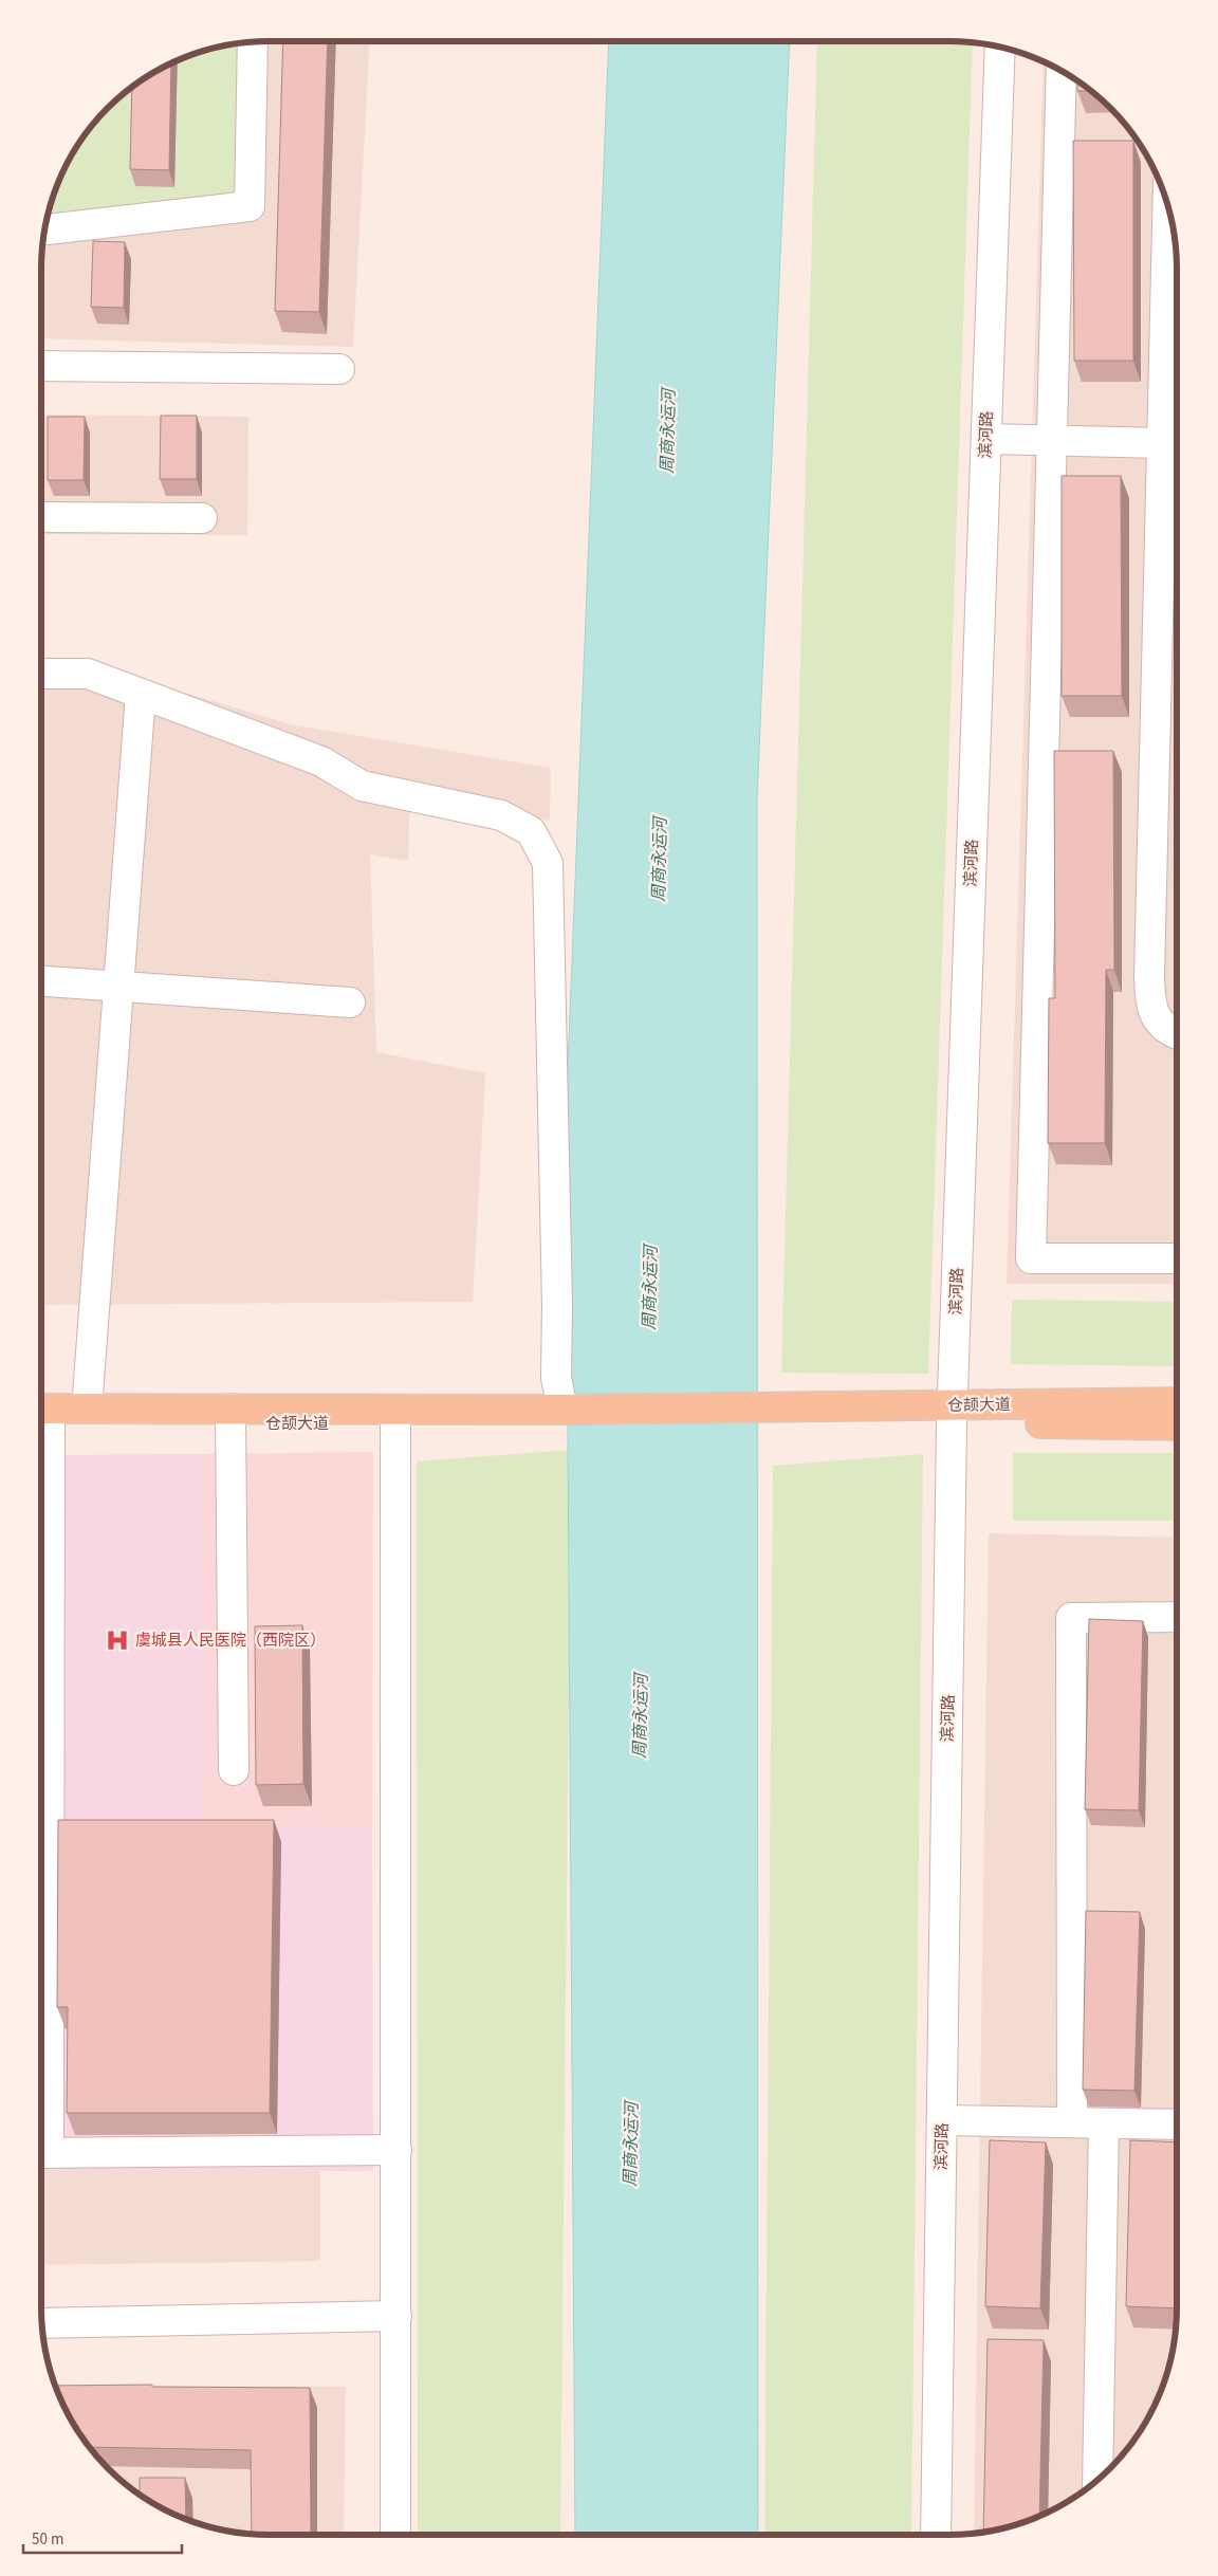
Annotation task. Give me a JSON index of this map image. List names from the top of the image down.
{
  "streets": {
    "main road": ["仓颉大道"],
    "street": ["滨河路"]
  },
  "crossings": [
    ["滨河路", "仓颉大道"]
  ],
  "water": ["周商永运河"],
  "places": {
    "hospital": ["虞城县人民医院（西院区）"]
  },
  "scale_bar": "50 m"
}
